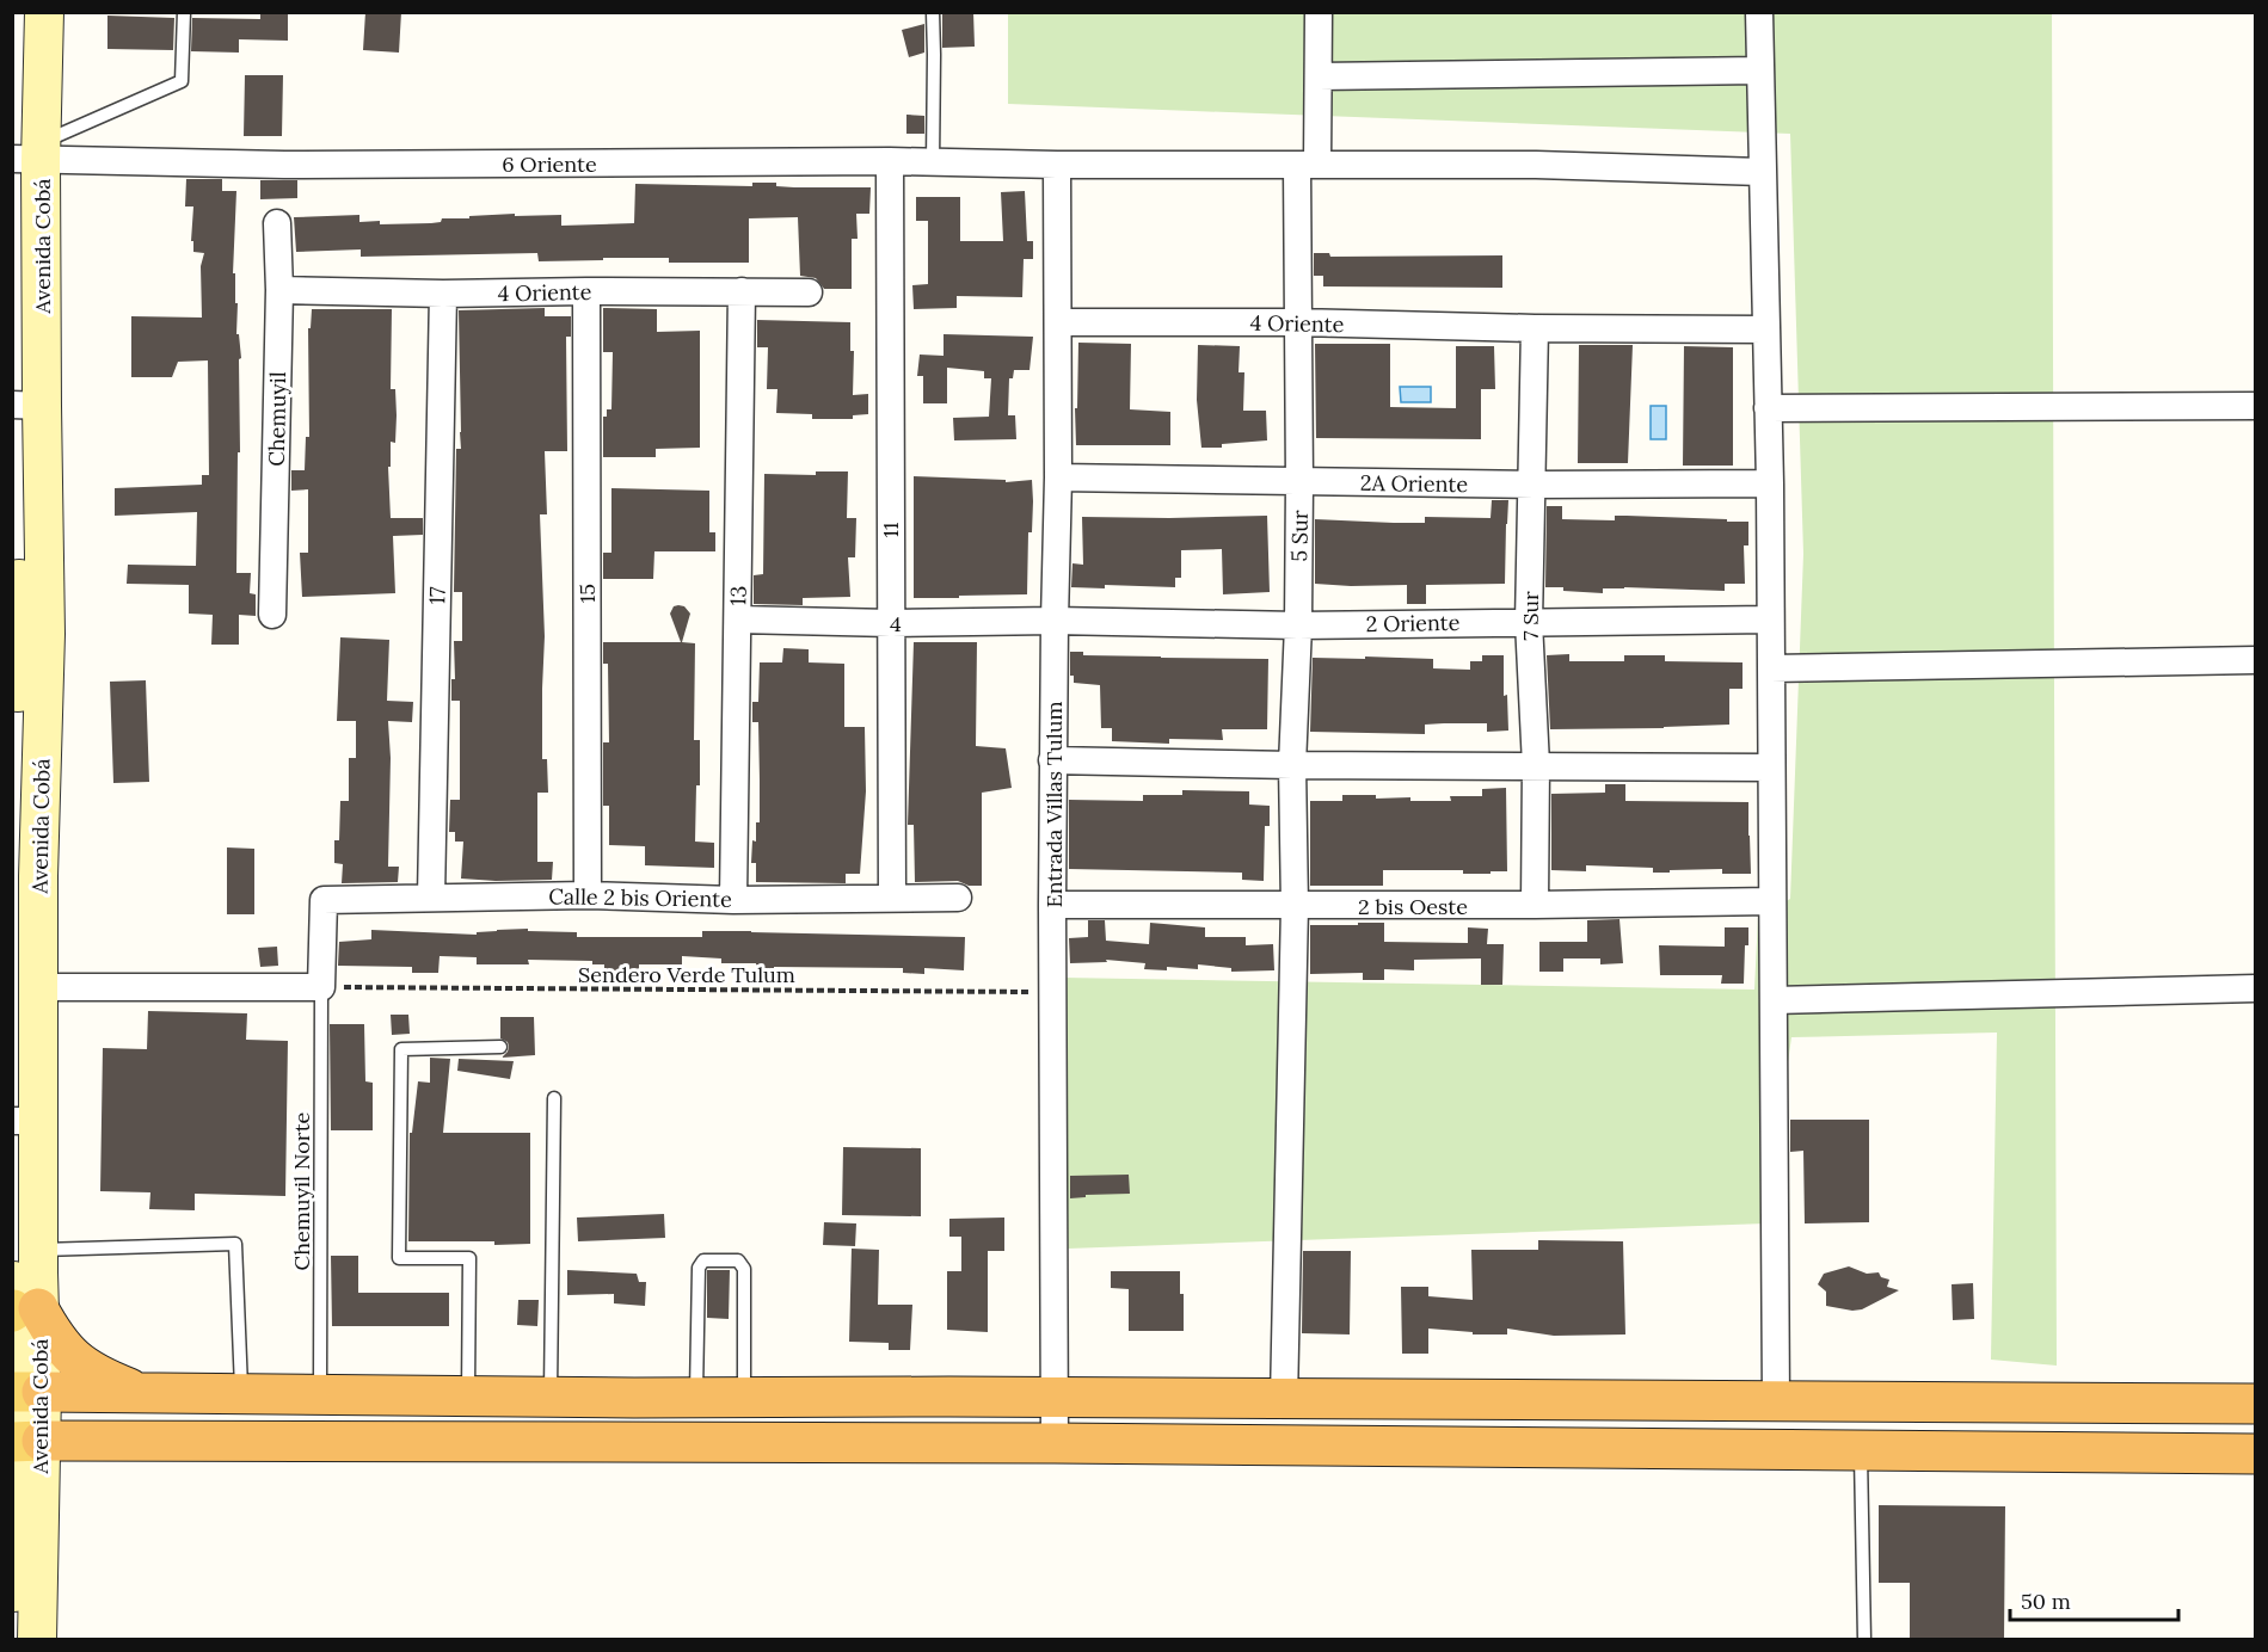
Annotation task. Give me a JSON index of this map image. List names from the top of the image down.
{
  "streets": {
    "main road": ["Avenida Cobá"],
    "street": [
      "6 Oriente",
      "4 Oriente",
      "Chemuyil",
      "2A Oriente",
      "11",
      "5 Sur",
      "15",
      "17",
      "13",
      "7 Sur",
      "4",
      "2 Oriente",
      "Entrada Villas Tulum",
      "Calle 2 bis Oriente",
      "2 bis Oeste"
    ],
    "lane": ["Chemuyil Norte"],
    "path": ["Sendero Verde Tulum"]
  },
  "crossings": [
    ["6 Oriente", "Avenida Cobá"],
    ["6 Oriente", "11"],
    ["6 Oriente", "5 Sur"],
    ["6 Oriente", "Entrada Villas Tulum"],
    ["4 Oriente", "Chemuyil"],
    ["4 Oriente", "5 Sur"],
    ["4 Oriente", "15"],
    ["4 Oriente", "17"],
    ["4 Oriente", "13"],
    ["4 Oriente", "7 Sur"],
    ["4 Oriente", "Entrada Villas Tulum"],
    ["2A Oriente", "5 Sur"],
    ["2A Oriente", "7 Sur"],
    ["2A Oriente", "Entrada Villas Tulum"],
    ["11", "4"],
    ["11", "Calle 2 bis Oriente"],
    ["5 Sur", "2 Oriente"],
    ["5 Sur", "2 bis Oeste"],
    ["15", "Calle 2 bis Oriente"],
    ["17", "Calle 2 bis Oriente"],
    ["13", "4"],
    ["13", "Calle 2 bis Oriente"],
    ["7 Sur", "2 Oriente"],
    ["7 Sur", "2 bis Oeste"],
    ["4", "2 Oriente"],
    ["4", "Entrada Villas Tulum"],
    ["2 Oriente", "Entrada Villas Tulum"],
    ["Entrada Villas Tulum", "2 bis Oeste"],
    ["Entrada Villas Tulum", "Sendero Verde Tulum"],
    ["Calle 2 bis Oriente", "Sendero Verde Tulum"],
    ["Calle 2 bis Oriente", "Chemuyil Norte"],
    ["Sendero Verde Tulum", "Chemuyil Norte"]
  ],
  "scale_bar": "50 m"
}
